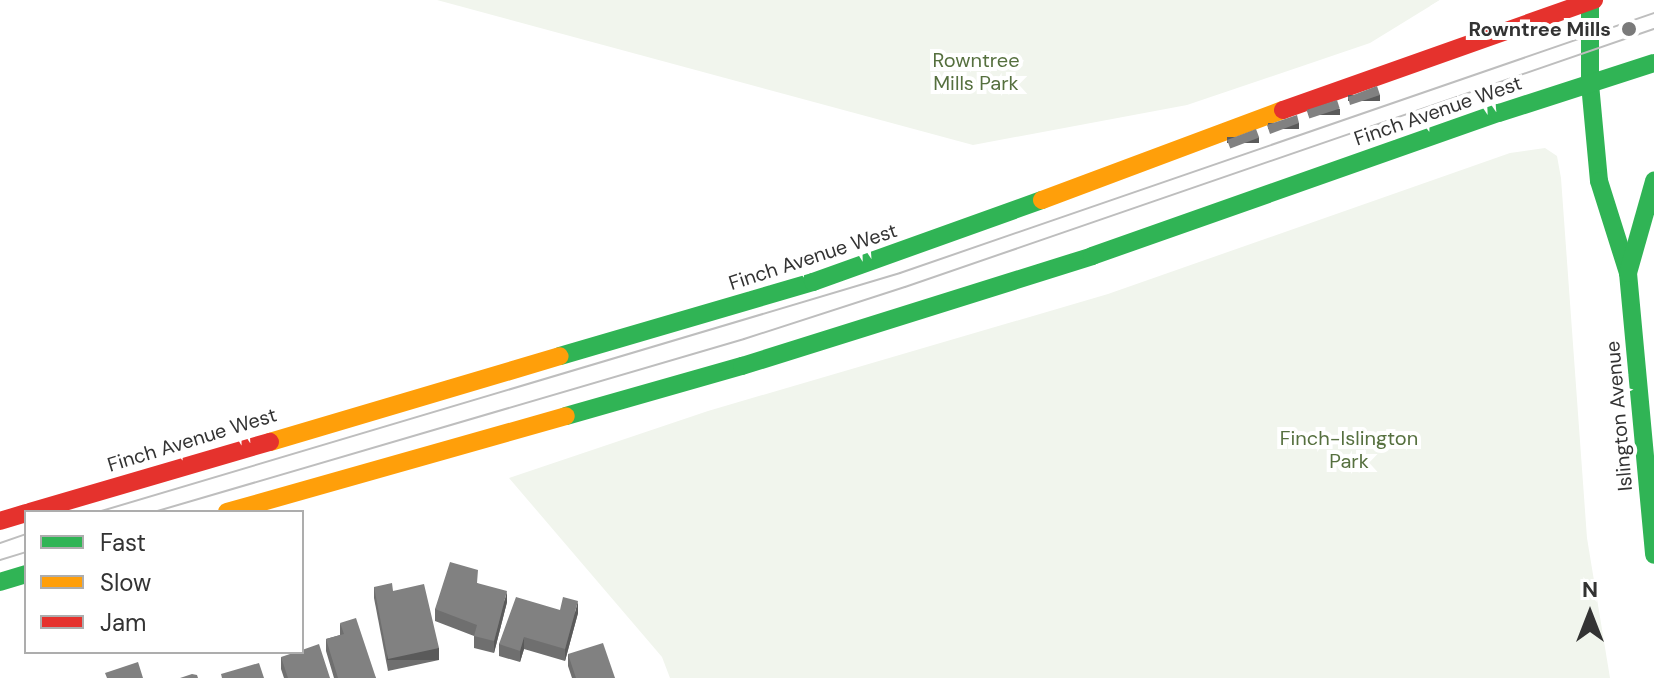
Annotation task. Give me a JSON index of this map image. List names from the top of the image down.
{
  "streets": {
    "main road": ["Finch Avenue West", "Islington Avenue"]
  },
  "crossings": [
    ["Finch Avenue West", "Islington Avenue"]
  ],
  "parks": ["Rowntree Mills Park", "Finch-Islington Park"],
  "places": ["Rowntree Mills"],
  "legend": ["Fast", "Slow", "Jam"],
  "north": "top"
}
